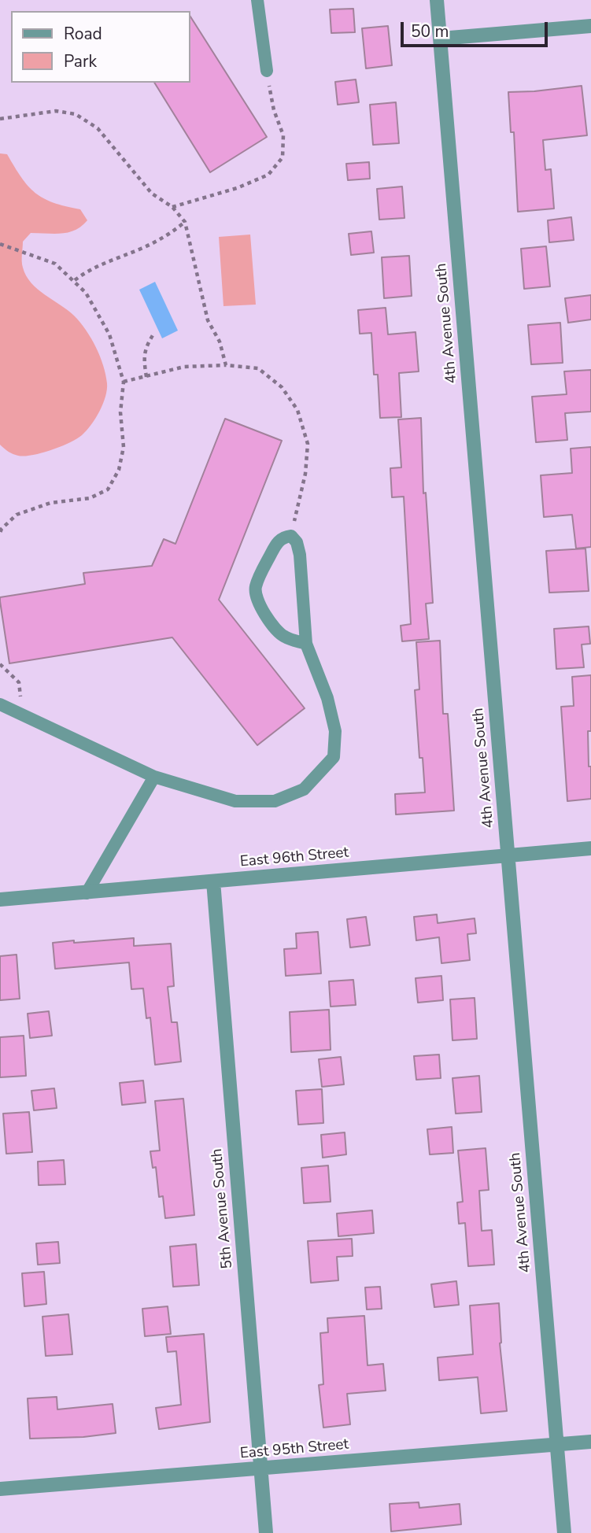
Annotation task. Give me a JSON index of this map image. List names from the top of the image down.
{
  "streets": {
    "street": [
      "4th Avenue South",
      "East 96th Street",
      "5th Avenue South",
      "East 95th Street"
    ]
  },
  "crossings": [
    ["4th Avenue South", "East 96th Street"],
    ["4th Avenue South", "East 95th Street"],
    ["East 96th Street", "5th Avenue South"],
    ["5th Avenue South", "East 95th Street"]
  ],
  "legend": ["Road", "Park"],
  "scale_bar": "50 m"
}
